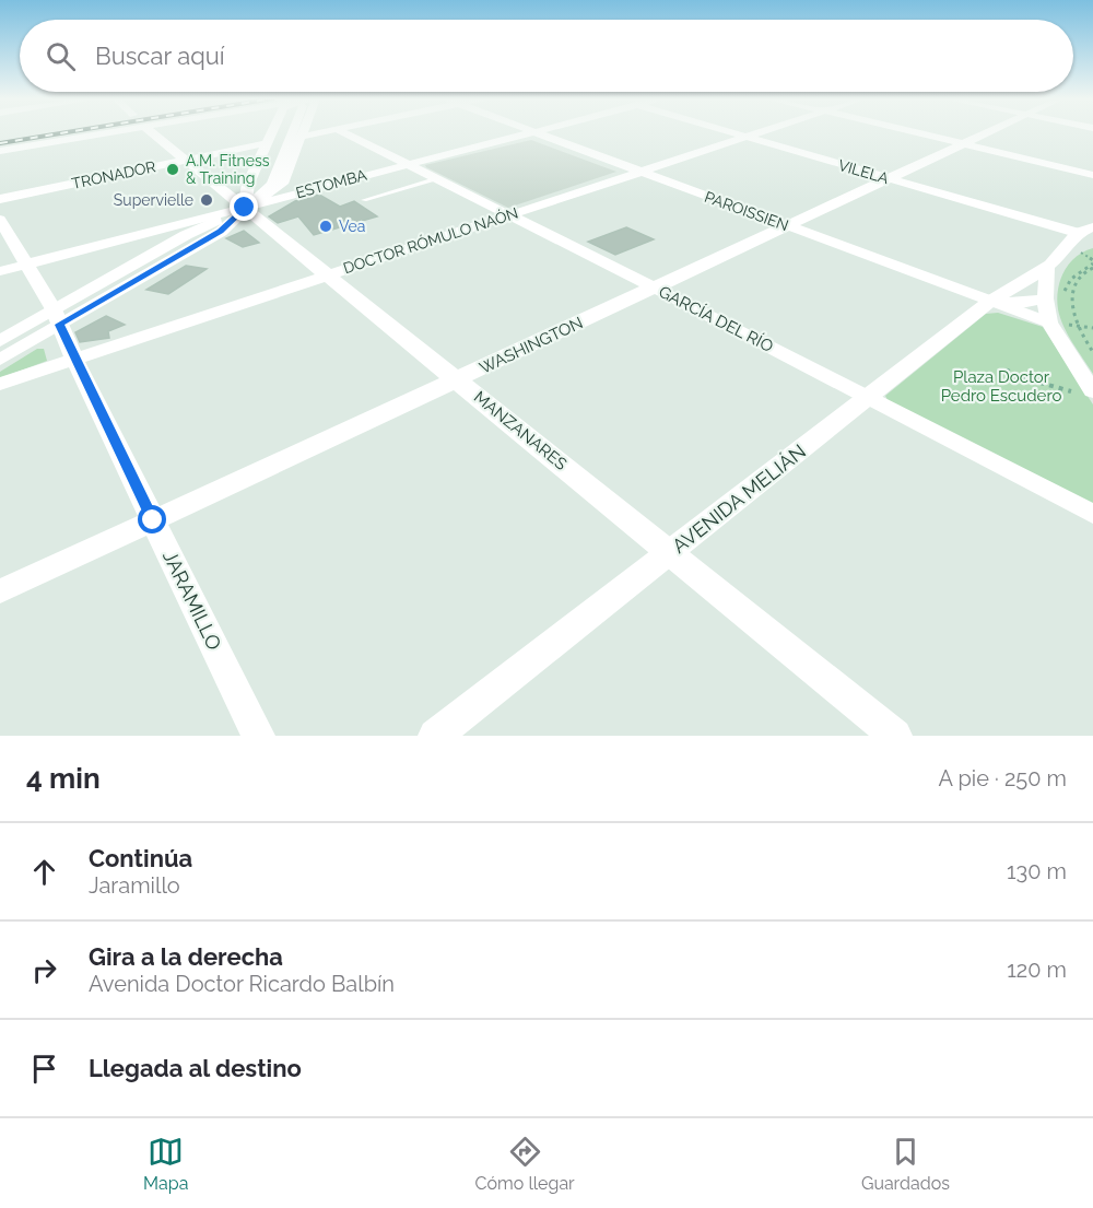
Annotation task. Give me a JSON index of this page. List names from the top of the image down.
{
  "streets": {
    "street": [
      "VILELA",
      "TRONADOR",
      "ESTOMBA",
      "PAROISSIEN",
      "DOCTOR RÓMULO NAÓN",
      "GARCÍA DEL RÍO",
      "WASHINGTON",
      "MANZANARES",
      "AVENIDA MELIÁN",
      "JARAMILLO"
    ]
  },
  "crossings": [
    ["VILELA", "DOCTOR RÓMULO NAÓN"],
    ["VILELA", "WASHINGTON"],
    ["VILELA", "AVENIDA MELIÁN"],
    ["TRONADOR", "MANZANARES"],
    ["ESTOMBA", "GARCÍA DEL RÍO"],
    ["ESTOMBA", "MANZANARES"],
    ["ESTOMBA", "JARAMILLO"],
    ["PAROISSIEN", "DOCTOR RÓMULO NAÓN"],
    ["PAROISSIEN", "WASHINGTON"],
    ["PAROISSIEN", "AVENIDA MELIÁN"],
    ["DOCTOR RÓMULO NAÓN", "GARCÍA DEL RÍO"],
    ["DOCTOR RÓMULO NAÓN", "MANZANARES"],
    ["DOCTOR RÓMULO NAÓN", "JARAMILLO"],
    ["GARCÍA DEL RÍO", "WASHINGTON"],
    ["GARCÍA DEL RÍO", "AVENIDA MELIÁN"],
    ["WASHINGTON", "MANZANARES"],
    ["WASHINGTON", "JARAMILLO"],
    ["MANZANARES", "AVENIDA MELIÁN"]
  ],
  "parks": ["Plaza Doctor Pedro Escudero"],
  "places": ["A.M. Fitness & Training", "Supervielle", "Vea"],
  "page": {
    "search": "Buscar aquí",
    "heading": ["4 min", "A pie · 250 m"],
    "list": [
      ["Continúa", "Jaramillo", "130 m"],
      ["Gira a la derecha", "Avenida Doctor Ricardo Balbín", "120 m"],
      "Llegada al destino"
    ],
    "nav": ["Mapa", "Cómo llegar", "Guardados"]
  }
}
